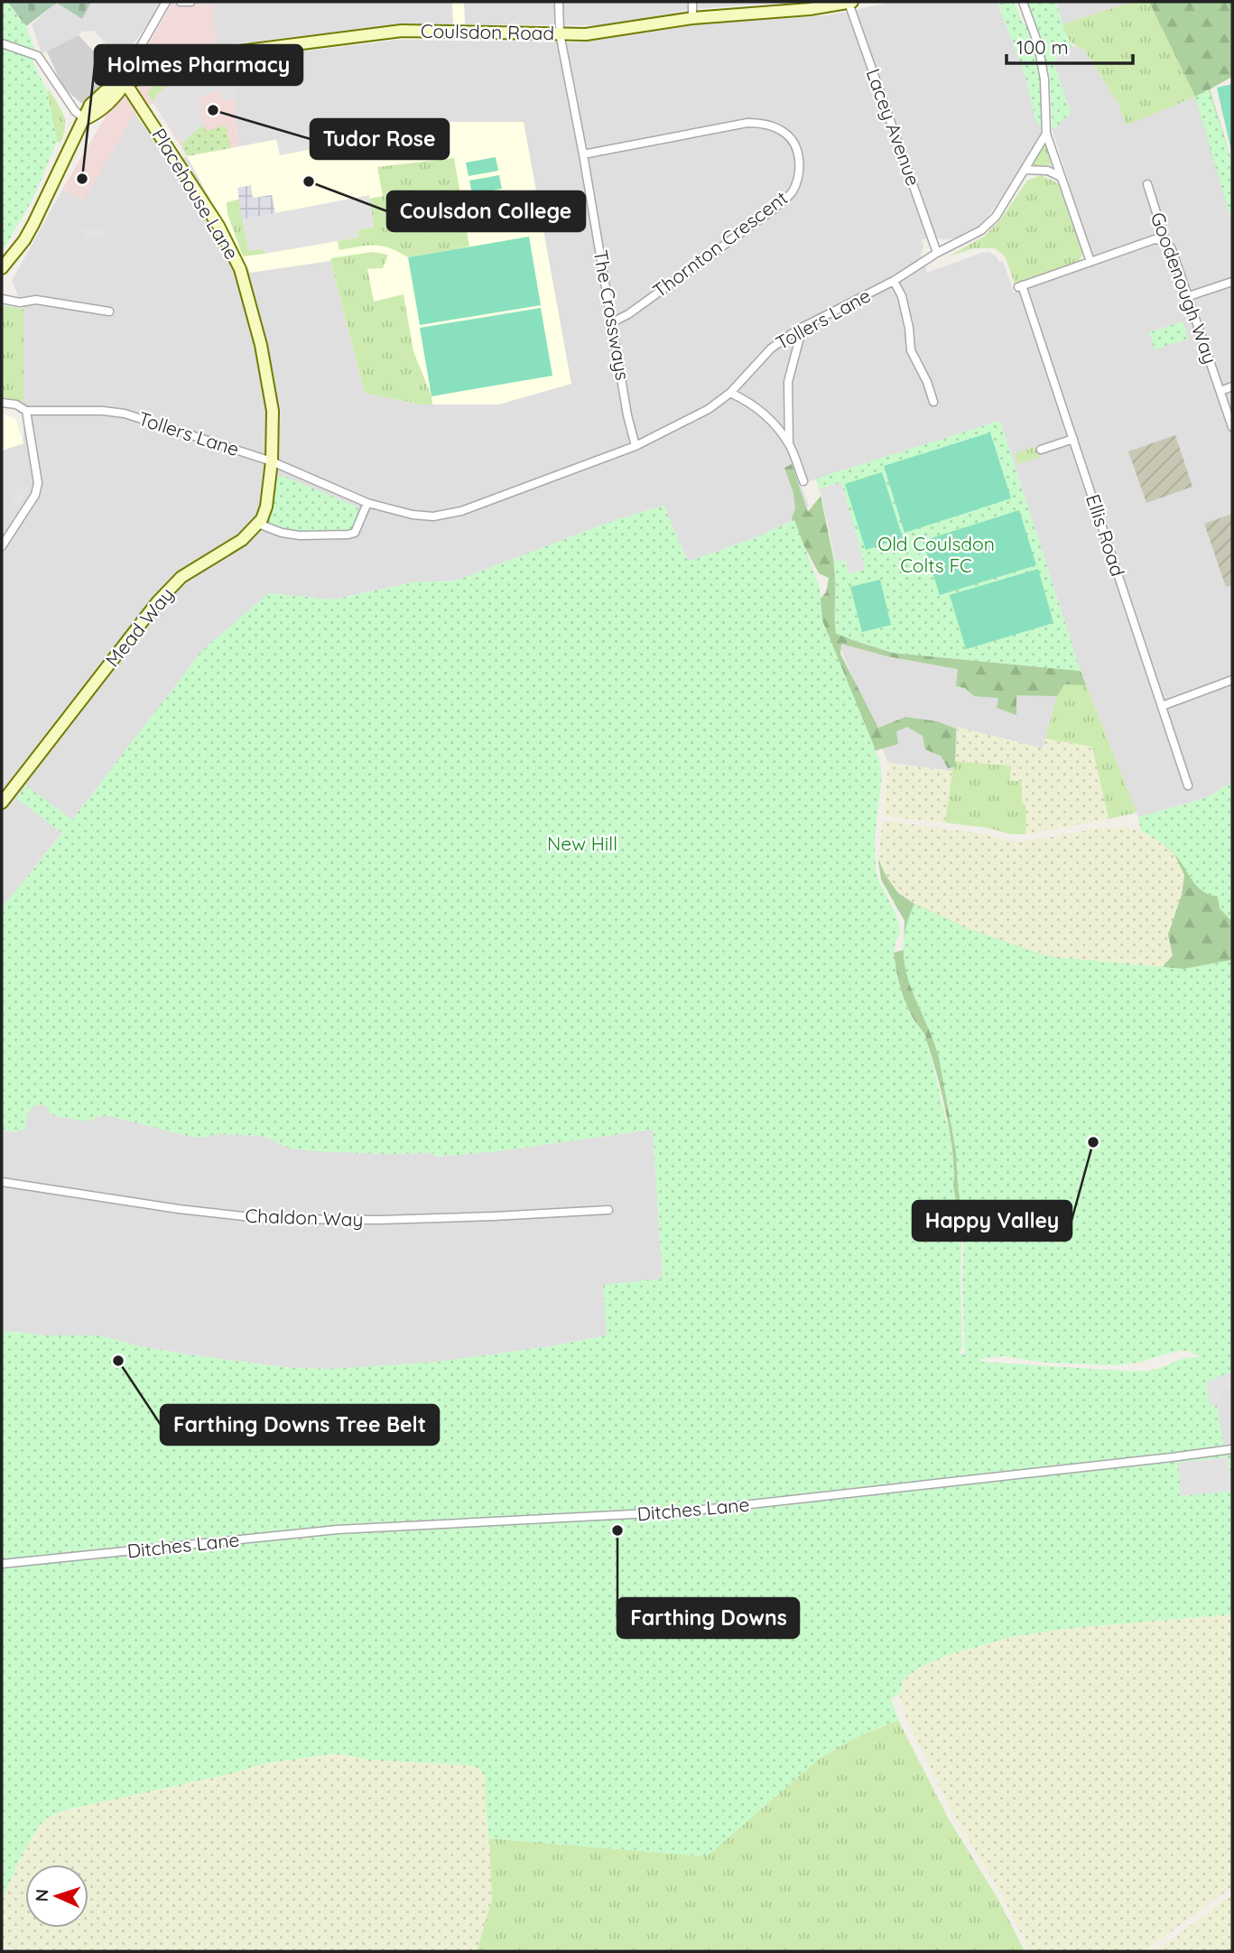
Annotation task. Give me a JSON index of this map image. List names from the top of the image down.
{
  "streets": {
    "main road": ["Coulsdon Road", "Placehouse Lane", "Mead Way"],
    "street": [
      "Lacey Avenue",
      "Thornton Crescent",
      "Goodenough Way",
      "The Crossways",
      "Tollers Lane",
      "Ellis Road",
      "Chaldon Way",
      "Ditches Lane"
    ]
  },
  "crossings": [
    ["Coulsdon Road", "Lacey Avenue"],
    ["Coulsdon Road", "Placehouse Lane"],
    ["Coulsdon Road", "The Crossways"],
    ["Lacey Avenue", "Tollers Lane"],
    ["Placehouse Lane", "Tollers Lane"],
    ["Thornton Crescent", "The Crossways"],
    ["The Crossways", "Tollers Lane"]
  ],
  "parks": ["Old Coulsdon Colts FC", "New Hill"],
  "places": [
    "Tudor Rose",
    "Holmes Pharmacy",
    "Coulsdon College",
    "Happy Valley",
    "Farthing Downs Tree Belt",
    "Farthing Downs"
  ],
  "scale_bar": "100 m",
  "north": "left"
}
